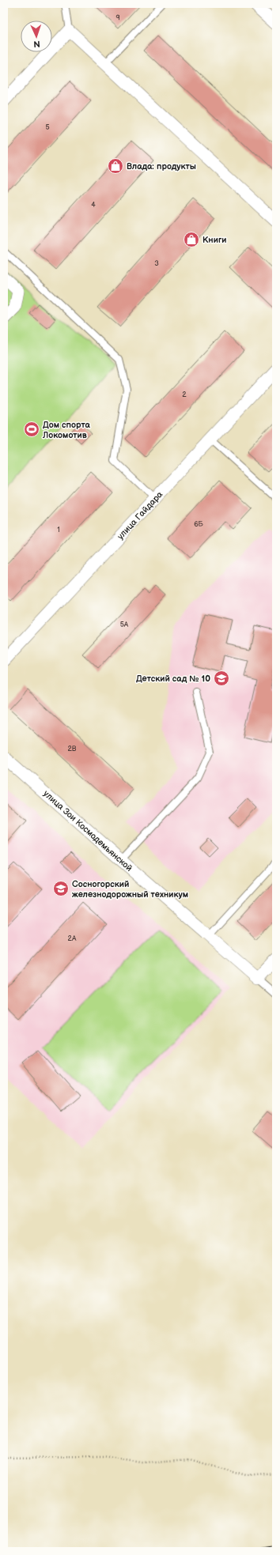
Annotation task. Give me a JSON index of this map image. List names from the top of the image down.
{
  "streets": {
    "street": ["улица Гайдара", "улица Зои Космодемьянской"]
  },
  "places": {
    "shop": ["Влада: продукты", "Книги"],
    "sports": ["Дом спорта Локомотив"],
    "school or university": ["Детский сад № 10", "Сосногорский железнодорожный техникум"]
  },
  "house_numbers": [
    "9",
    "5",
    "4",
    "3",
    "2",
    "6Б",
    "1",
    "5А",
    "2В",
    "2А"
  ],
  "north": "bottom"
}
